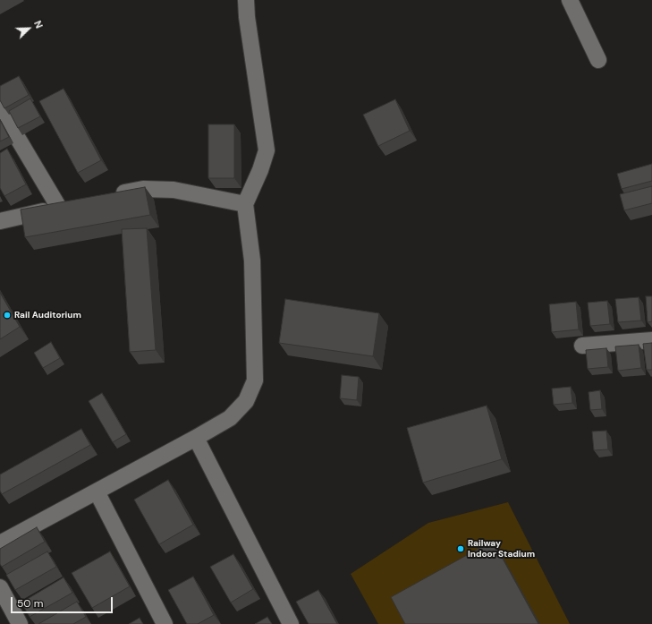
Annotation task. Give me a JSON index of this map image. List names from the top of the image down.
{
  "places": ["Rail Auditorium", "Railway Indoor Stadium"],
  "scale_bar": "50 m",
  "north": "top right"
}
